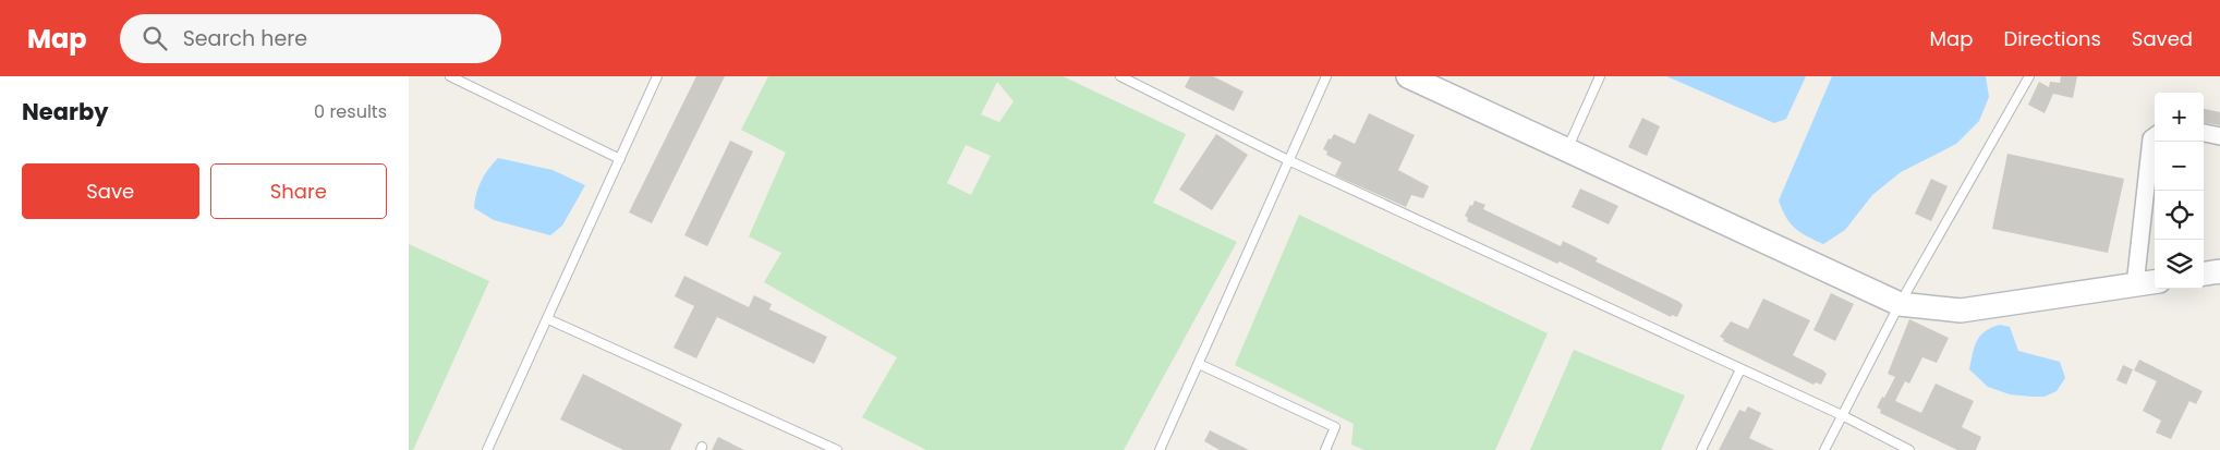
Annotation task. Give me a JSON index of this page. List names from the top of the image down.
{
  "page": {
    "header": "Map",
    "search": "Search here",
    "nav": ["Map", "Directions", "Saved"],
    "heading": ["Nearby", "0 results"],
    "map_buttons": ["+", "−"],
    "buttons": ["Save", "Share"]
  }
}
